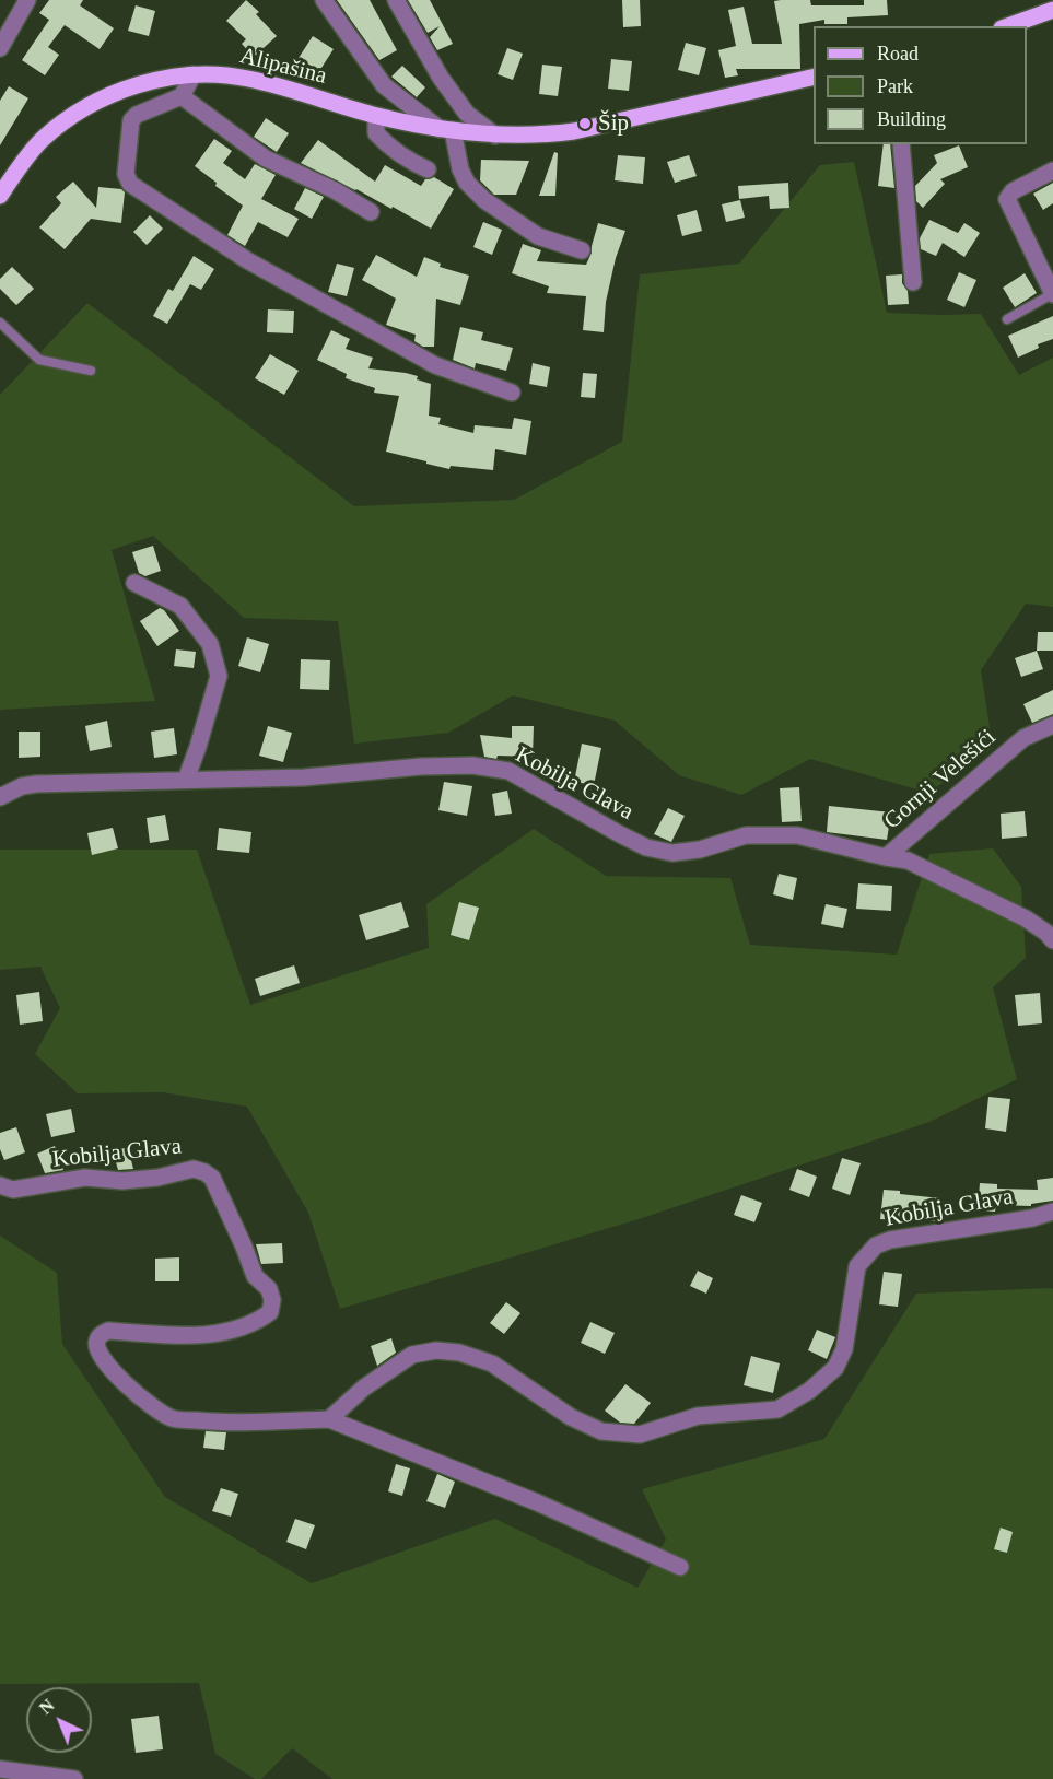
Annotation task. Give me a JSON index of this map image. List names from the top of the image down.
{
  "streets": {
    "main road": ["Alipašina"],
    "street": ["Gornji Velešići", "Kobilja Glava"]
  },
  "crossings": [
    ["Gornji Velešići", "Kobilja Glava"]
  ],
  "places": ["Šip"],
  "legend": ["Road", "Park", "Building"],
  "north": "top left"
}
